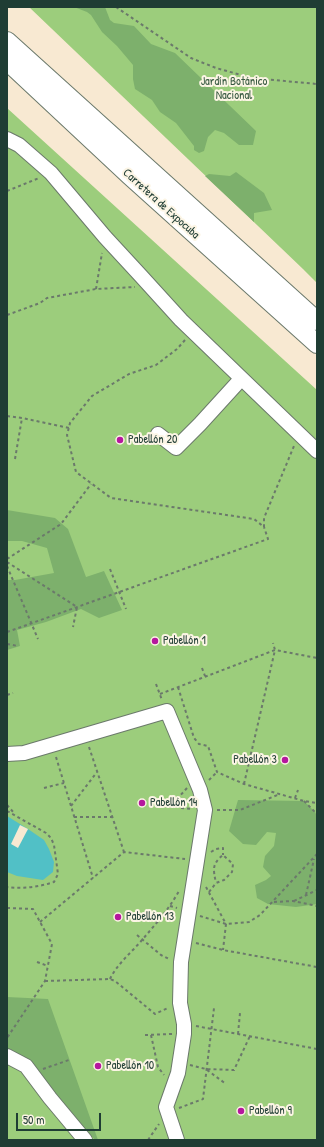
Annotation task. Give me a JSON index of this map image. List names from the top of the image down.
{
  "streets": {
    "main road": ["Carretera de Expocuba"]
  },
  "parks": ["Jardín Botánico Nacional"],
  "places": [
    "Pabellón 20",
    "Pabellón 1",
    "Pabellón 3",
    "Pabellón 14",
    "Pabellón 13",
    "Pabellón 10",
    "Pabellón 9"
  ],
  "scale_bar": "50 m"
}
